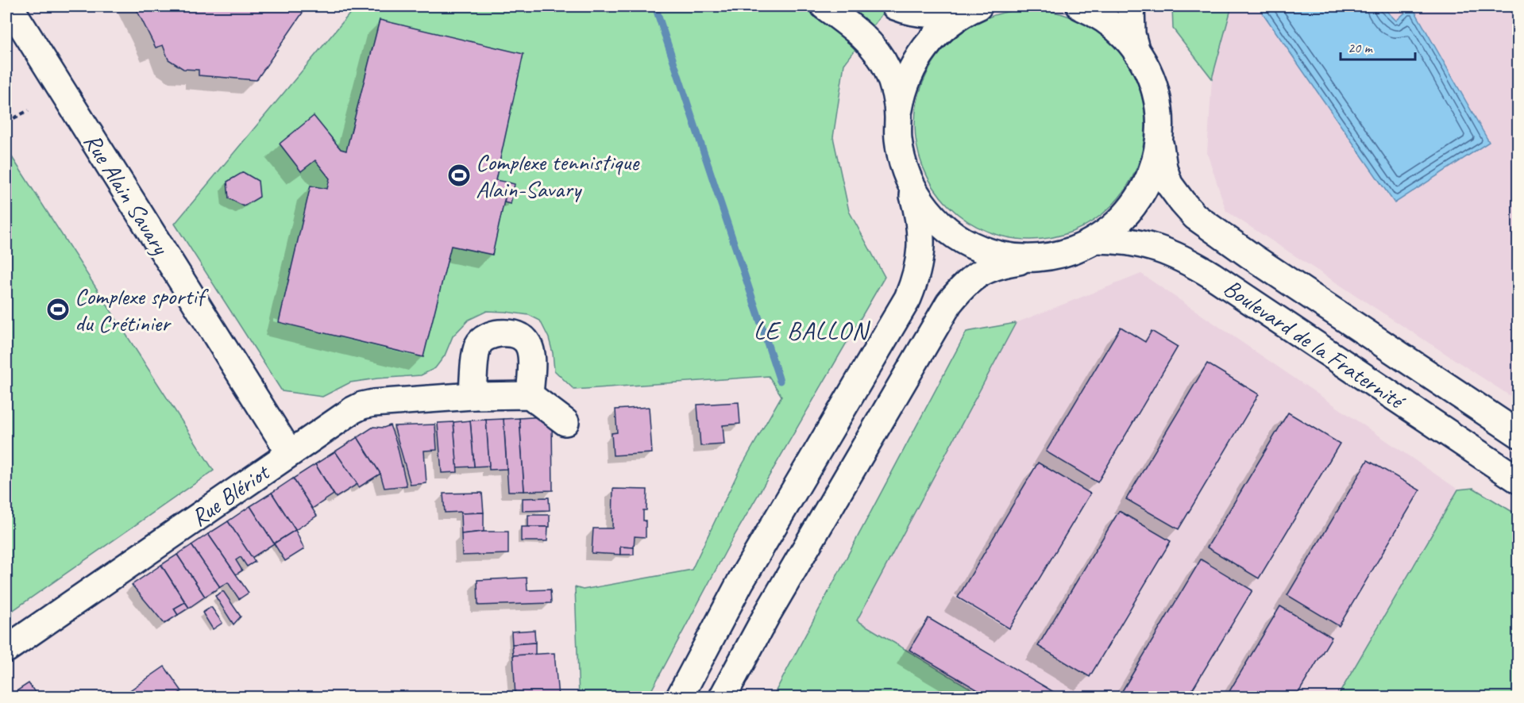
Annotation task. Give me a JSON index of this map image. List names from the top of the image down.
{
  "streets": {
    "main road": ["Rue Alain Savary", "Boulevard de la Fraternité", "Rue Blériot"]
  },
  "crossings": [
    ["Rue Alain Savary", "Rue Blériot"]
  ],
  "districts": ["LE BALLON"],
  "places": {
    "sports": ["Complexe tennistique Alain-Savary", "Complexe sportif du Crétinier"]
  },
  "scale_bar": "20 m"
}
